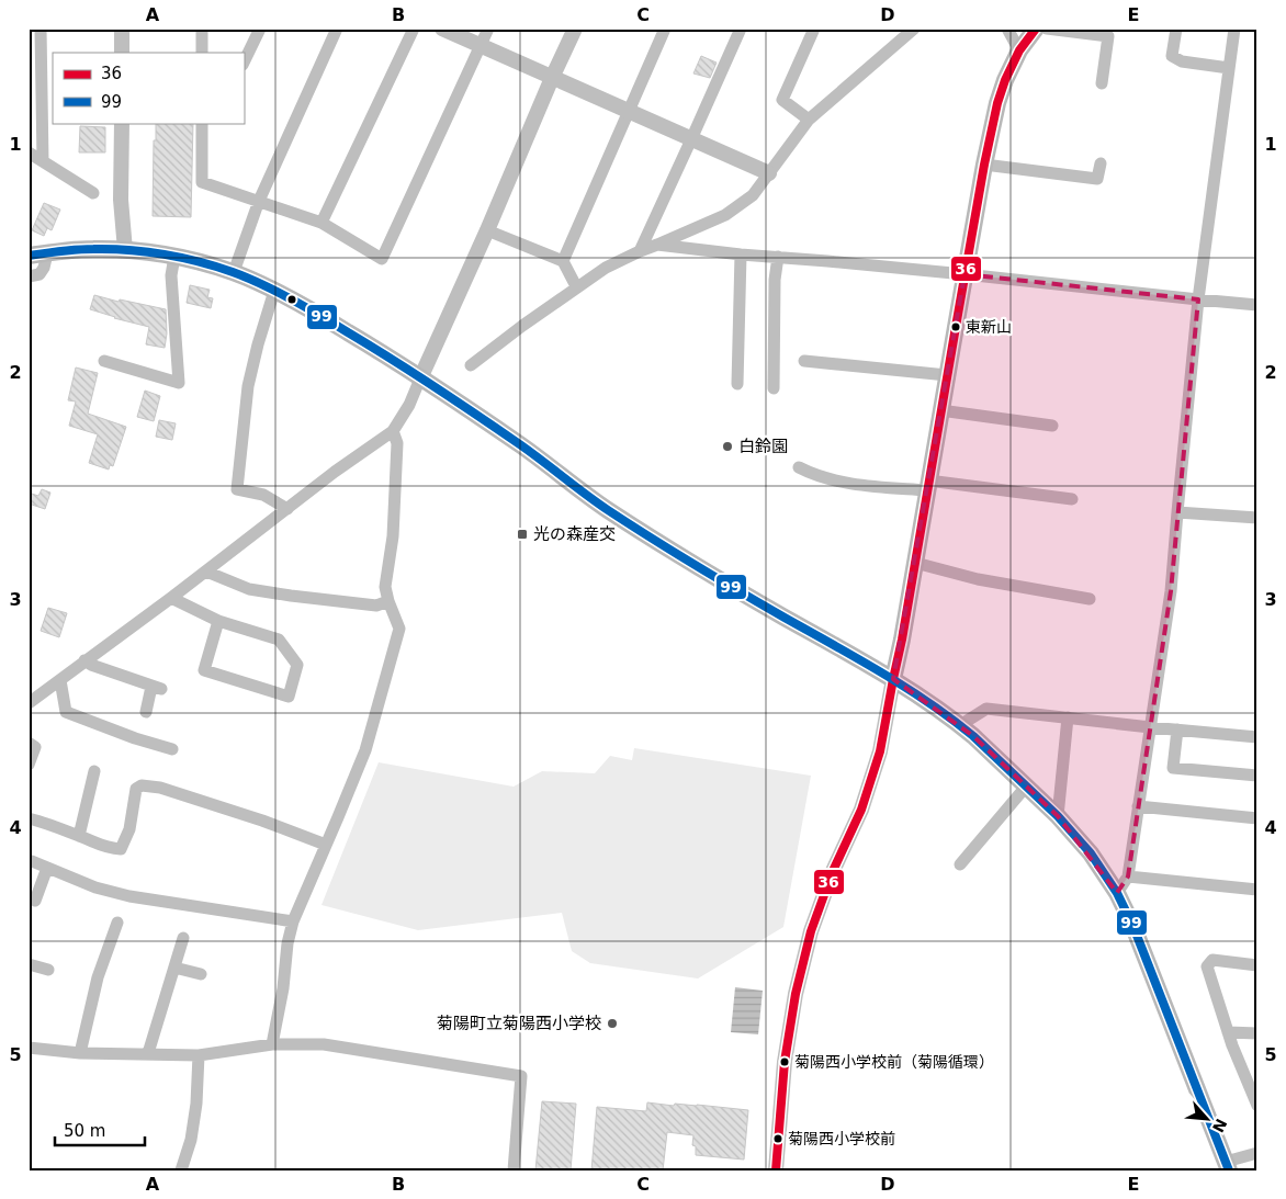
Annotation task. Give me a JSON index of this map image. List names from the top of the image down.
{
  "places": {
    "other": [
      "東新山",
      "白鈴園",
      "菊陽町立菊陽西小学校",
      "菊陽西小学校前（菊陽循環）",
      "菊陽西小学校前"
    ],
    "transit": ["光の森産交"]
  },
  "lines": ["transit line 36", "transit line 99"],
  "legend": ["36", "99"],
  "scale_bar": "50 m",
  "north": "bottom right",
  "grid": {
    "columns": [
      "A",
      "B",
      "C",
      "D",
      "E"
    ],
    "rows": [
      "1",
      "2",
      "3",
      "4",
      "5"
    ]
  }
}
